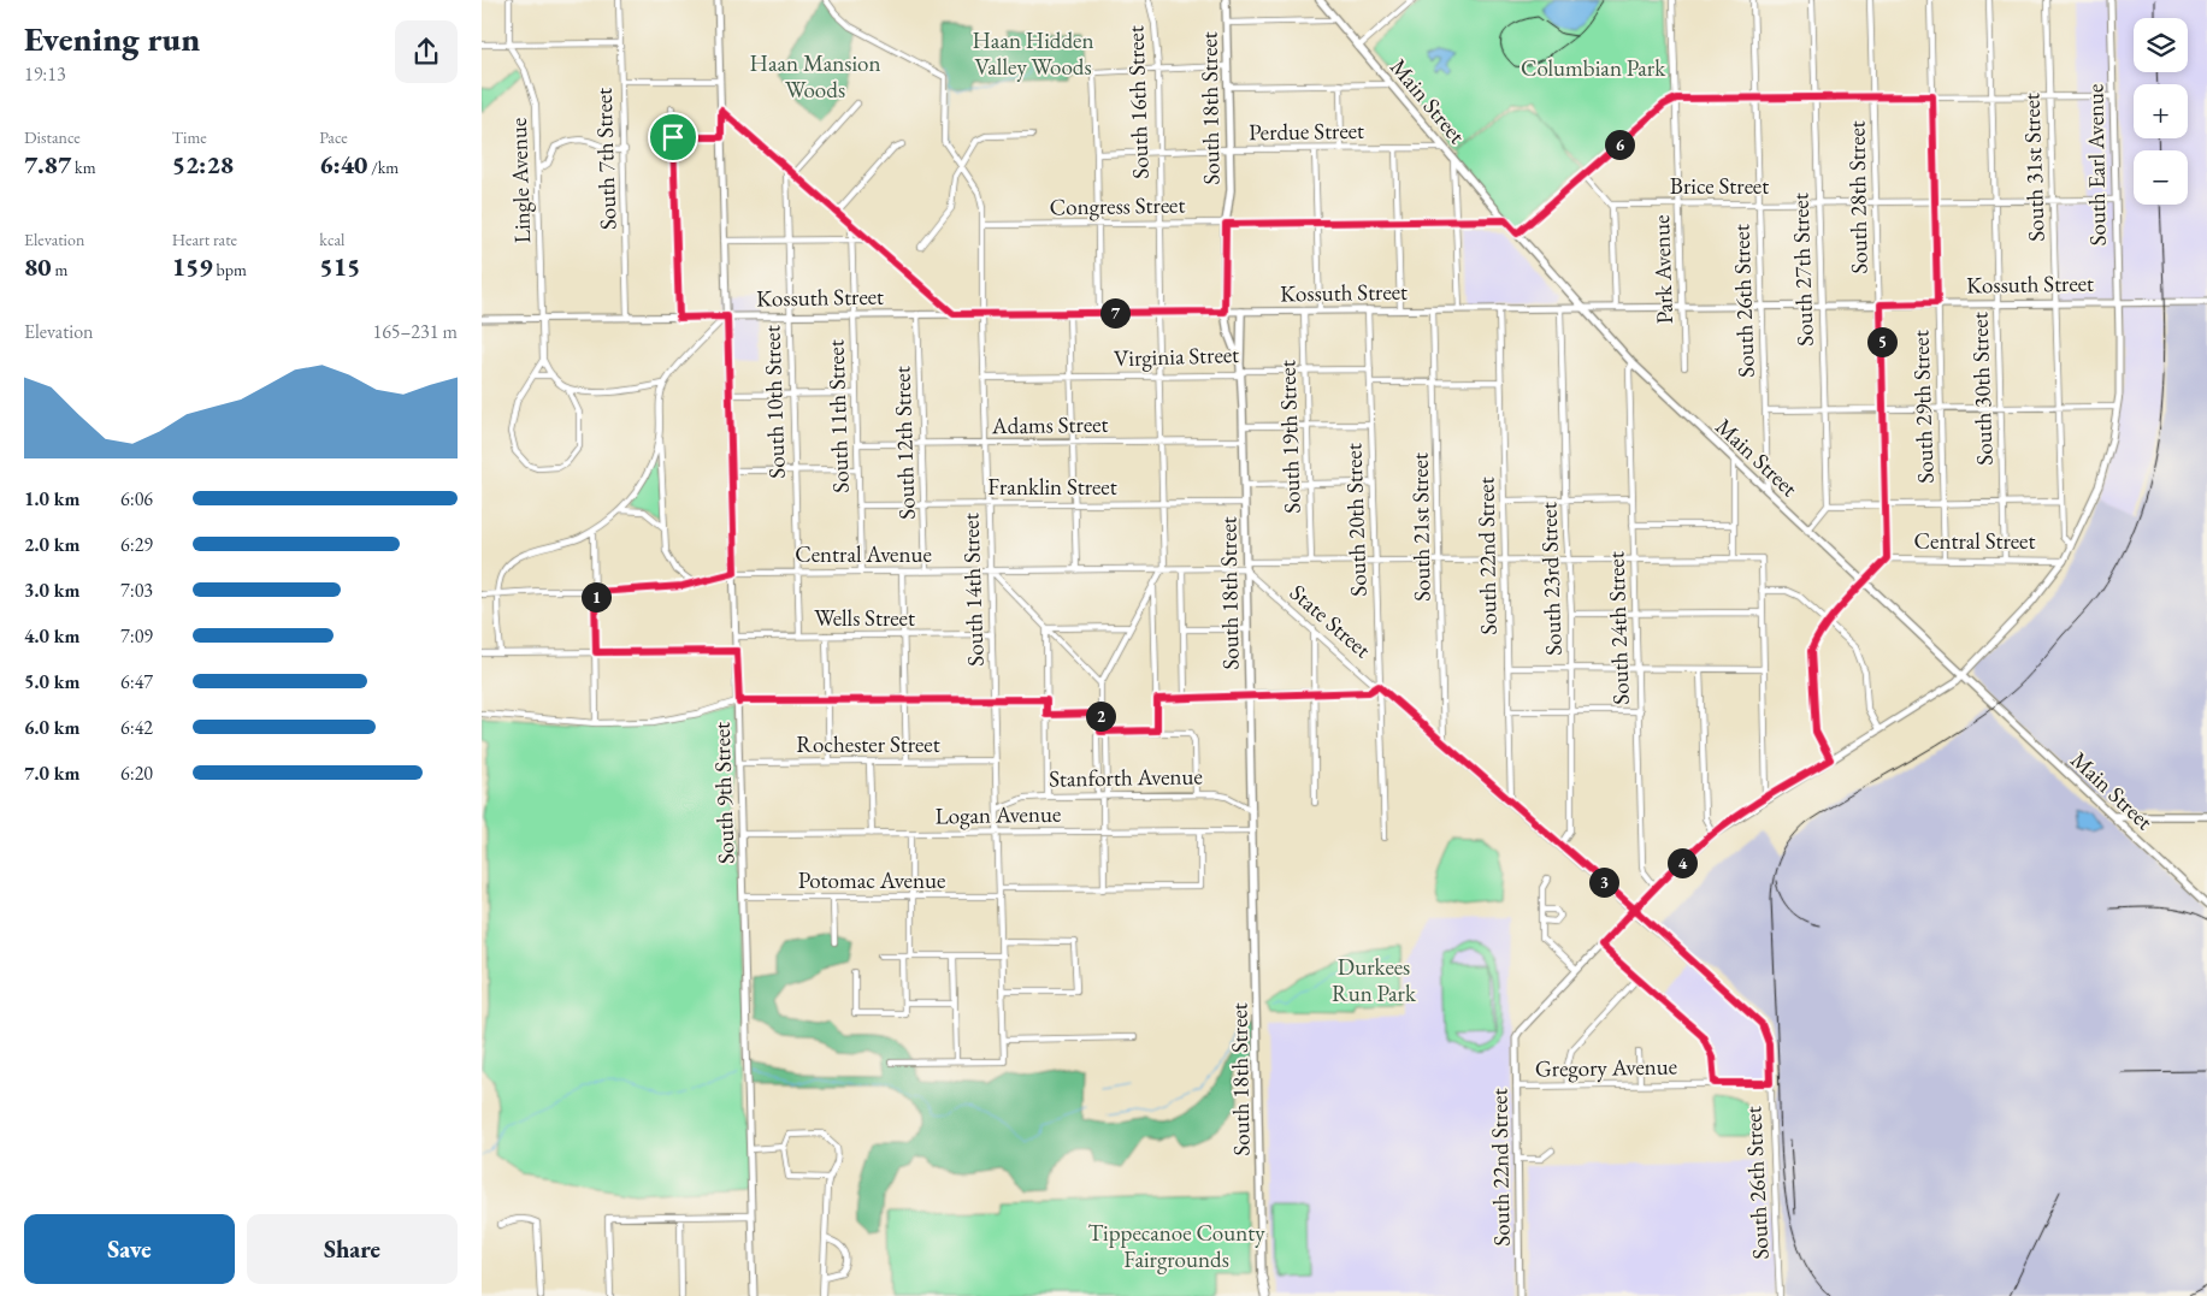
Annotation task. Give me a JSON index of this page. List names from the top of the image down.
{
  "streets": {
    "main road": ["Main Street", "South 18th Street"],
    "street": [
      "South 16th Street",
      "Perdue Street",
      "South 7th Street",
      "South Earl Avenue",
      "South 31st Street",
      "Lingle Avenue",
      "Brice Street",
      "South 28th Street",
      "Congress Street",
      "Park Avenue",
      "South 27th Street",
      "Kossuth Street",
      "South 26th Street",
      "Virginia Street",
      "South 30th Street",
      "South 10th Street",
      "South 29th Street",
      "South 11th Street",
      "Adams Street",
      "South 19th Street",
      "South 12th Street",
      "Franklin Street",
      "South 20th Street",
      "South 21st Street",
      "Central Street",
      "Central Avenue",
      "South 22nd Street",
      "South 23rd Street",
      "South 14th Street",
      "Wells Street",
      "State Street",
      "South 24th Street",
      "Rochester Street",
      "Stanforth Avenue",
      "South 9th Street",
      "Logan Avenue",
      "Potomac Avenue",
      "Gregory Avenue"
    ]
  },
  "crossings": [
    ["Main Street", "Perdue Street"],
    ["Main Street", "South Earl Avenue"],
    ["Main Street", "Congress Street"],
    ["Main Street", "Kossuth Street"],
    ["Main Street", "South 26th Street"],
    ["Main Street", "South 24th Street"],
    ["South 16th Street", "Perdue Street"],
    ["South 16th Street", "Congress Street"],
    ["South 16th Street", "Kossuth Street"],
    ["South 16th Street", "Virginia Street"],
    ["South 16th Street", "Adams Street"],
    ["South 16th Street", "Franklin Street"],
    ["South 16th Street", "Central Avenue"],
    ["South 18th Street", "Perdue Street"],
    ["South 18th Street", "Congress Street"],
    ["South 18th Street", "Kossuth Street"],
    ["South 18th Street", "Virginia Street"],
    ["South 18th Street", "Adams Street"],
    ["South 18th Street", "Franklin Street"],
    ["South 18th Street", "Central Avenue"],
    ["South 18th Street", "State Street"],
    ["South 18th Street", "Stanforth Avenue"],
    ["South 18th Street", "Logan Avenue"],
    ["South 7th Street", "Kossuth Street"],
    ["South Earl Avenue", "South 31st Street"],
    ["South Earl Avenue", "Brice Street"],
    ["South Earl Avenue", "Kossuth Street"],
    ["South Earl Avenue", "Central Street"],
    ["South Earl Avenue", "South 22nd Street"],
    ["South Earl Avenue", "State Street"],
    ["South Earl Avenue", "South 24th Street"],
    ["South 31st Street", "Brice Street"],
    ["South 31st Street", "Kossuth Street"],
    ["Lingle Avenue", "Kossuth Street"],
    ["Brice Street", "South 28th Street"],
    ["Brice Street", "Park Avenue"],
    ["Brice Street", "South 27th Street"],
    ["Brice Street", "South 26th Street"],
    ["Brice Street", "South 30th Street"],
    ["Brice Street", "South 29th Street"],
    ["South 28th Street", "Kossuth Street"],
    ["South 28th Street", "Central Street"],
    ["Congress Street", "South 14th Street"],
    ["Park Avenue", "Kossuth Street"],
    ["South 27th Street", "Kossuth Street"],
    ["Kossuth Street", "South 26th Street"],
    ["Kossuth Street", "South 30th Street"],
    ["Kossuth Street", "South 10th Street"],
    ["Kossuth Street", "South 29th Street"],
    ["Kossuth Street", "South 11th Street"],
    ["Kossuth Street", "South 19th Street"],
    ["Kossuth Street", "South 12th Street"],
    ["Kossuth Street", "South 20th Street"],
    ["Kossuth Street", "South 21st Street"],
    ["Kossuth Street", "South 22nd Street"],
    ["Kossuth Street", "South 23rd Street"],
    ["Kossuth Street", "South 14th Street"],
    ["Kossuth Street", "South 9th Street"],
    ["South 26th Street", "State Street"],
    ["South 26th Street", "Gregory Avenue"],
    ["Virginia Street", "South 19th Street"],
    ["Virginia Street", "South 20th Street"],
    ["Virginia Street", "South 14th Street"],
    ["South 30th Street", "Central Street"],
    ["South 10th Street", "Central Avenue"],
    ["South 10th Street", "Wells Street"],
    ["South 29th Street", "Central Street"],
    ["South 11th Street", "Adams Street"],
    ["South 11th Street", "Franklin Street"],
    ["South 11th Street", "Central Avenue"],
    ["Adams Street", "South 12th Street"],
    ["Adams Street", "South 14th Street"],
    ["South 19th Street", "Central Avenue"],
    ["South 12th Street", "Franklin Street"],
    ["South 12th Street", "Central Avenue"],
    ["Franklin Street", "South 14th Street"],
    ["South 20th Street", "Central Avenue"],
    ["South 20th Street", "State Street"],
    ["South 21st Street", "Central Avenue"],
    ["South 21st Street", "State Street"],
    ["Central Avenue", "South 22nd Street"],
    ["Central Avenue", "South 23rd Street"],
    ["Central Avenue", "South 14th Street"],
    ["Central Avenue", "State Street"],
    ["Central Avenue", "South 24th Street"],
    ["Central Avenue", "South 9th Street"],
    ["South 22nd Street", "State Street"],
    ["South 22nd Street", "Gregory Avenue"],
    ["South 23rd Street", "State Street"],
    ["South 14th Street", "Wells Street"],
    ["South 14th Street", "Rochester Street"],
    ["South 14th Street", "Stanforth Avenue"],
    ["South 14th Street", "Logan Avenue"],
    ["South 14th Street", "Potomac Avenue"],
    ["Wells Street", "South 9th Street"],
    ["Rochester Street", "South 9th Street"],
    ["South 9th Street", "Logan Avenue"],
    ["South 9th Street", "Potomac Avenue"]
  ],
  "parks": [
    "Haan Hidden Valley Woods",
    "Haan Mansion Woods",
    "Columbian Park",
    "Durkees Run Park",
    "Tippecanoe County Fairgrounds"
  ],
  "page": {
    "heading": ["Evening run", "19:13"],
    "map_buttons": ["+", "−"],
    "stats": [
      ["Distance", "7.87 km"],
      ["Time", "52:28"],
      ["Pace", "6:40 /km"],
      ["Elevation", "80 m"],
      ["Heart rate", "159 bpm"],
      ["kcal", "515"]
    ],
    "pins": [
      "6",
      "7",
      "5",
      "1",
      "2",
      "4",
      "3"
    ],
    "chart": ["Elevation", "165–231 m"],
    "list": [
      {
        "name": "1.0 km",
        "note": "6:06"
      },
      {
        "name": "2.0 km",
        "note": "6:29"
      },
      {
        "name": "3.0 km",
        "note": "7:03"
      },
      {
        "name": "4.0 km",
        "note": "7:09"
      },
      {
        "name": "5.0 km",
        "note": "6:47"
      },
      {
        "name": "6.0 km",
        "note": "6:42"
      },
      {
        "name": "7.0 km",
        "note": "6:20"
      }
    ],
    "buttons": ["Save", "Share"]
  }
}
